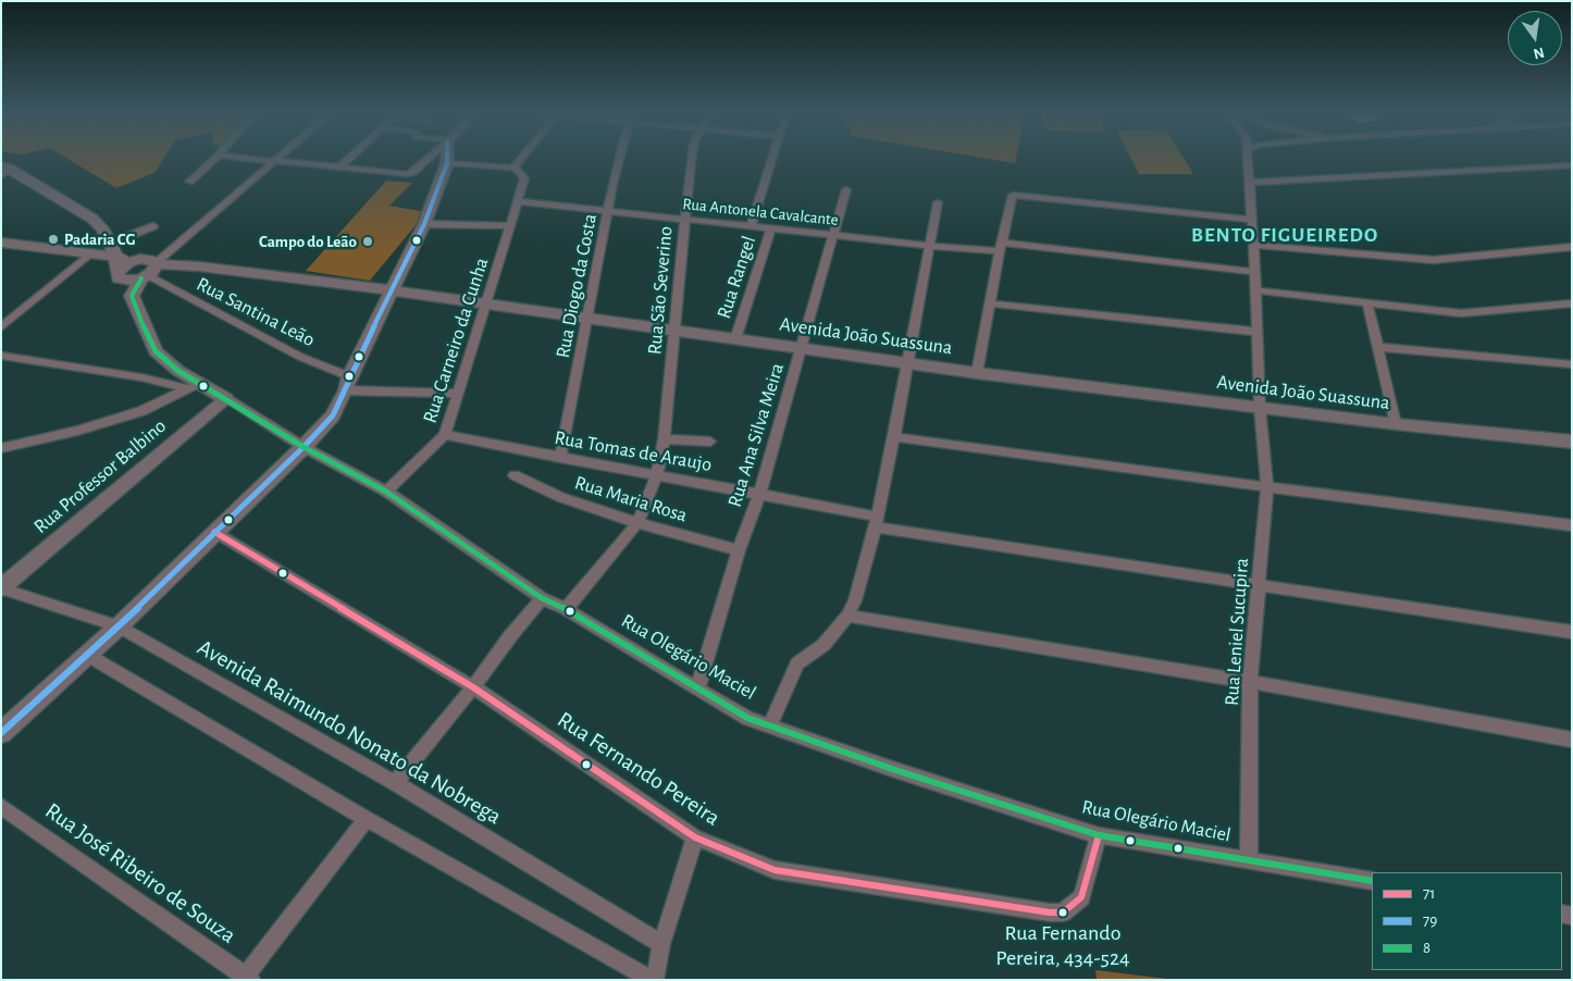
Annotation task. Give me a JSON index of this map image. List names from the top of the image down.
{
  "streets": {
    "main road": ["Avenida João Suassuna", "Rua Professor Balbino", "Rua Olegário Maciel"],
    "street": [
      "Rua Antonela Cavalcante",
      "Rua Rangel",
      "Rua Diogo da Costa",
      "Rua São Severino",
      "Rua Santina Leão",
      "Rua Carneiro da Cunha",
      "Rua Ana Silva Meira",
      "Rua Tomas de Araujo",
      "Rua Maria Rosa",
      "Rua Leniel Sucupira",
      "Avenida Raimundo Nonato da Nobrega",
      "Rua Fernando Pereira",
      "Rua José Ribeiro de Souza"
    ]
  },
  "crossings": [
    ["Rua Antonela Cavalcante", "Rua Rangel"],
    ["Rua Antonela Cavalcante", "Rua Diogo da Costa"],
    ["Rua Antonela Cavalcante", "Rua São Severino"],
    ["Rua Antonela Cavalcante", "Rua Carneiro da Cunha"],
    ["Rua Antonela Cavalcante", "Rua Ana Silva Meira"],
    ["Rua Antonela Cavalcante", "Rua Leniel Sucupira"],
    ["Rua Rangel", "Avenida João Suassuna"],
    ["Rua Diogo da Costa", "Avenida João Suassuna"],
    ["Rua Diogo da Costa", "Rua Tomas de Araujo"],
    ["Rua São Severino", "Avenida João Suassuna"],
    ["Rua São Severino", "Rua Tomas de Araujo"],
    ["Rua São Severino", "Rua Maria Rosa"],
    ["Rua São Severino", "Rua Olegário Maciel"],
    ["Rua Santina Leão", "Avenida João Suassuna"],
    ["Rua Santina Leão", "Rua Carneiro da Cunha"],
    ["Rua Santina Leão", "Rua Olegário Maciel"],
    ["Avenida João Suassuna", "Rua Carneiro da Cunha"],
    ["Avenida João Suassuna", "Rua Ana Silva Meira"],
    ["Avenida João Suassuna", "Rua Leniel Sucupira"],
    ["Avenida João Suassuna", "Rua Olegário Maciel"],
    ["Rua Carneiro da Cunha", "Rua Tomas de Araujo"],
    ["Rua Carneiro da Cunha", "Rua Olegário Maciel"],
    ["Rua Ana Silva Meira", "Rua Tomas de Araujo"],
    ["Rua Ana Silva Meira", "Rua Maria Rosa"],
    ["Rua Ana Silva Meira", "Rua Olegário Maciel"],
    ["Rua Tomas de Araujo", "Rua Leniel Sucupira"],
    ["Rua Professor Balbino", "Rua Olegário Maciel"],
    ["Rua Professor Balbino", "Avenida Raimundo Nonato da Nobrega"],
    ["Rua Leniel Sucupira", "Rua Olegário Maciel"],
    ["Rua Olegário Maciel", "Rua Fernando Pereira"]
  ],
  "districts": ["BENTO FIGUEIREDO"],
  "places": ["Padaria CG", "Campo do Leão", "Rua Fernando Pereira, 434-524"],
  "lines": ["transit line 79", "transit line 8", "transit line 71"],
  "legend": ["71", "79", "8"],
  "north": "bottom"
}
